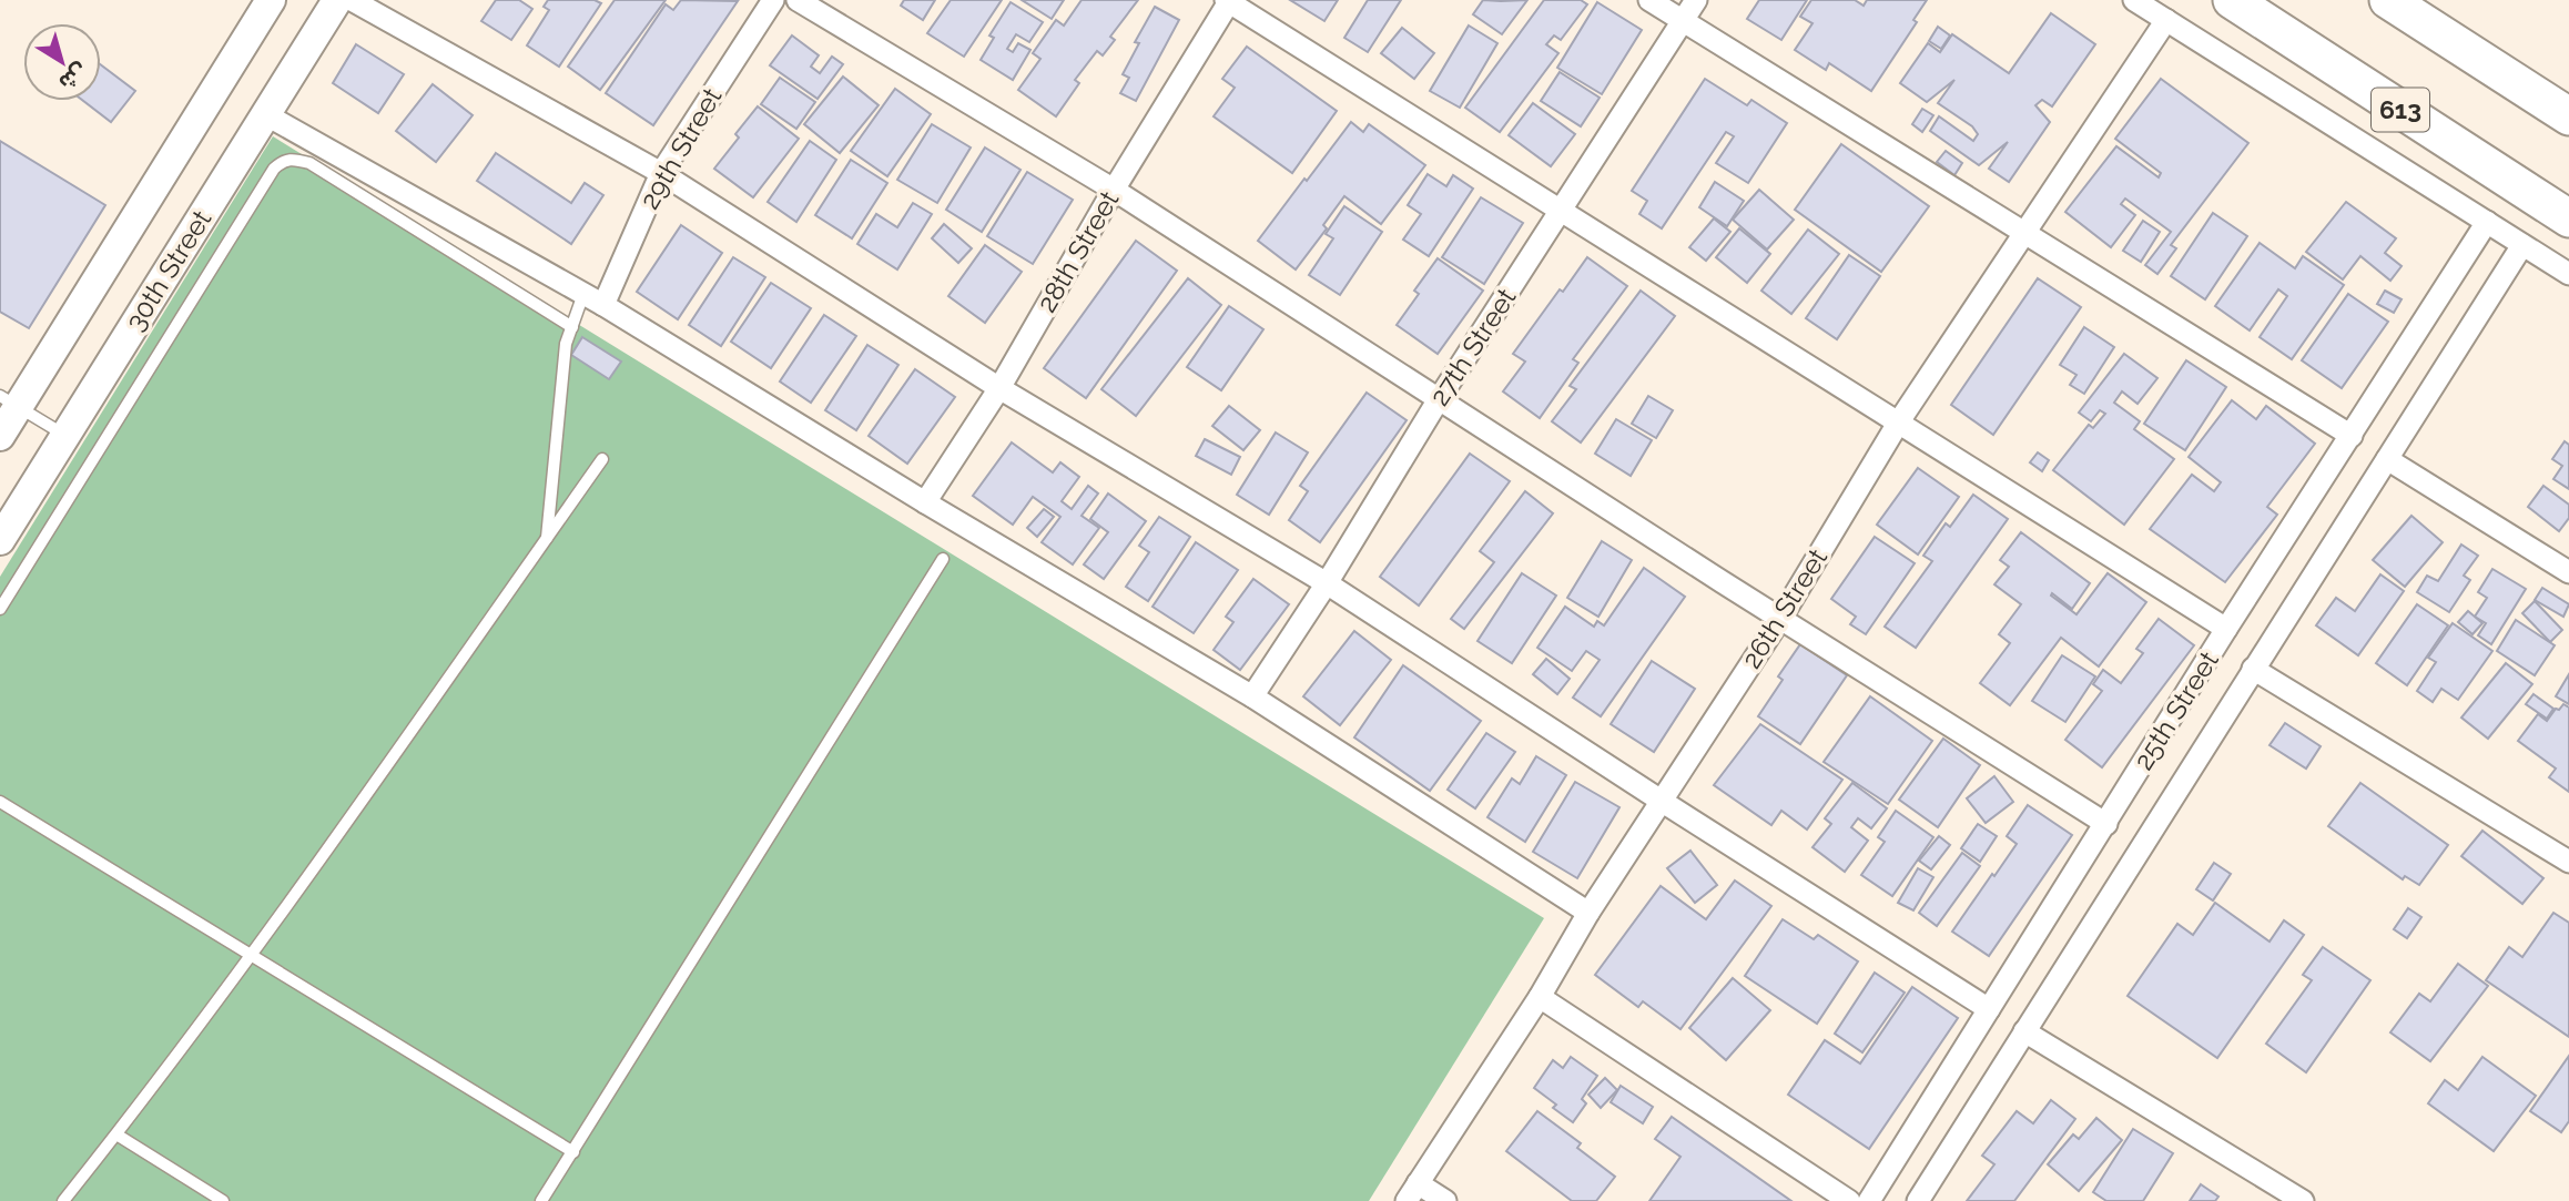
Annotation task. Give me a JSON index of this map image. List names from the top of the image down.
{
  "streets": {
    "highway": ["613"],
    "street": [
      "29th Street",
      "28th Street",
      "30th Street",
      "27th Street",
      "26th Street",
      "25th Street"
    ]
  },
  "north": "bottom right"
}
